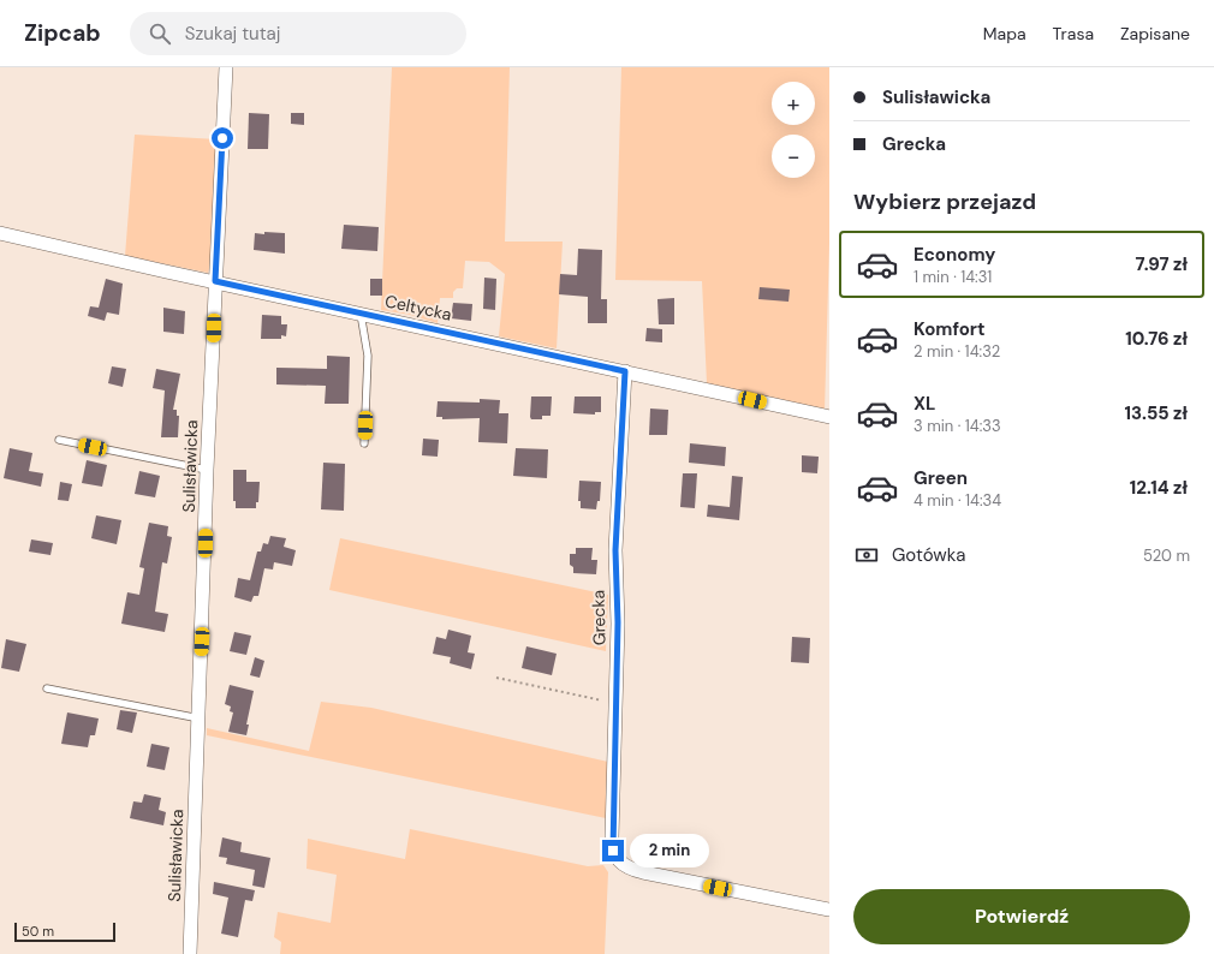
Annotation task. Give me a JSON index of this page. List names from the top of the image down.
{
  "streets": {
    "street": ["Celtycka", "Sulisławicka", "Grecka"]
  },
  "crossings": [
    ["Celtycka", "Sulisławicka"],
    ["Celtycka", "Grecka"]
  ],
  "scale_bar": "50 m",
  "page": {
    "header": "Zipcab",
    "search": "Szukaj tutaj",
    "nav": ["Mapa", "Trasa", "Zapisane"],
    "banner": ["Sulisławicka", "Grecka"],
    "map_buttons": ["+", "−"],
    "heading": "Wybierz przejazd",
    "list": [
      {
        "name": "Economy",
        "note": "1 min · 14:31",
        "value": "7.97 zł"
      },
      {
        "name": "Komfort",
        "note": "2 min · 14:32",
        "value": "10.76 zł"
      },
      {
        "name": "XL",
        "note": "3 min · 14:33",
        "value": "13.55 zł"
      },
      {
        "name": "Green",
        "note": "4 min · 14:34",
        "value": "12.14 zł"
      }
    ],
    "pay": ["Gotówka", "520 m"],
    "bubble": "2 min",
    "buttons": "Potwierdź",
    "scale": "50 m"
  }
}
